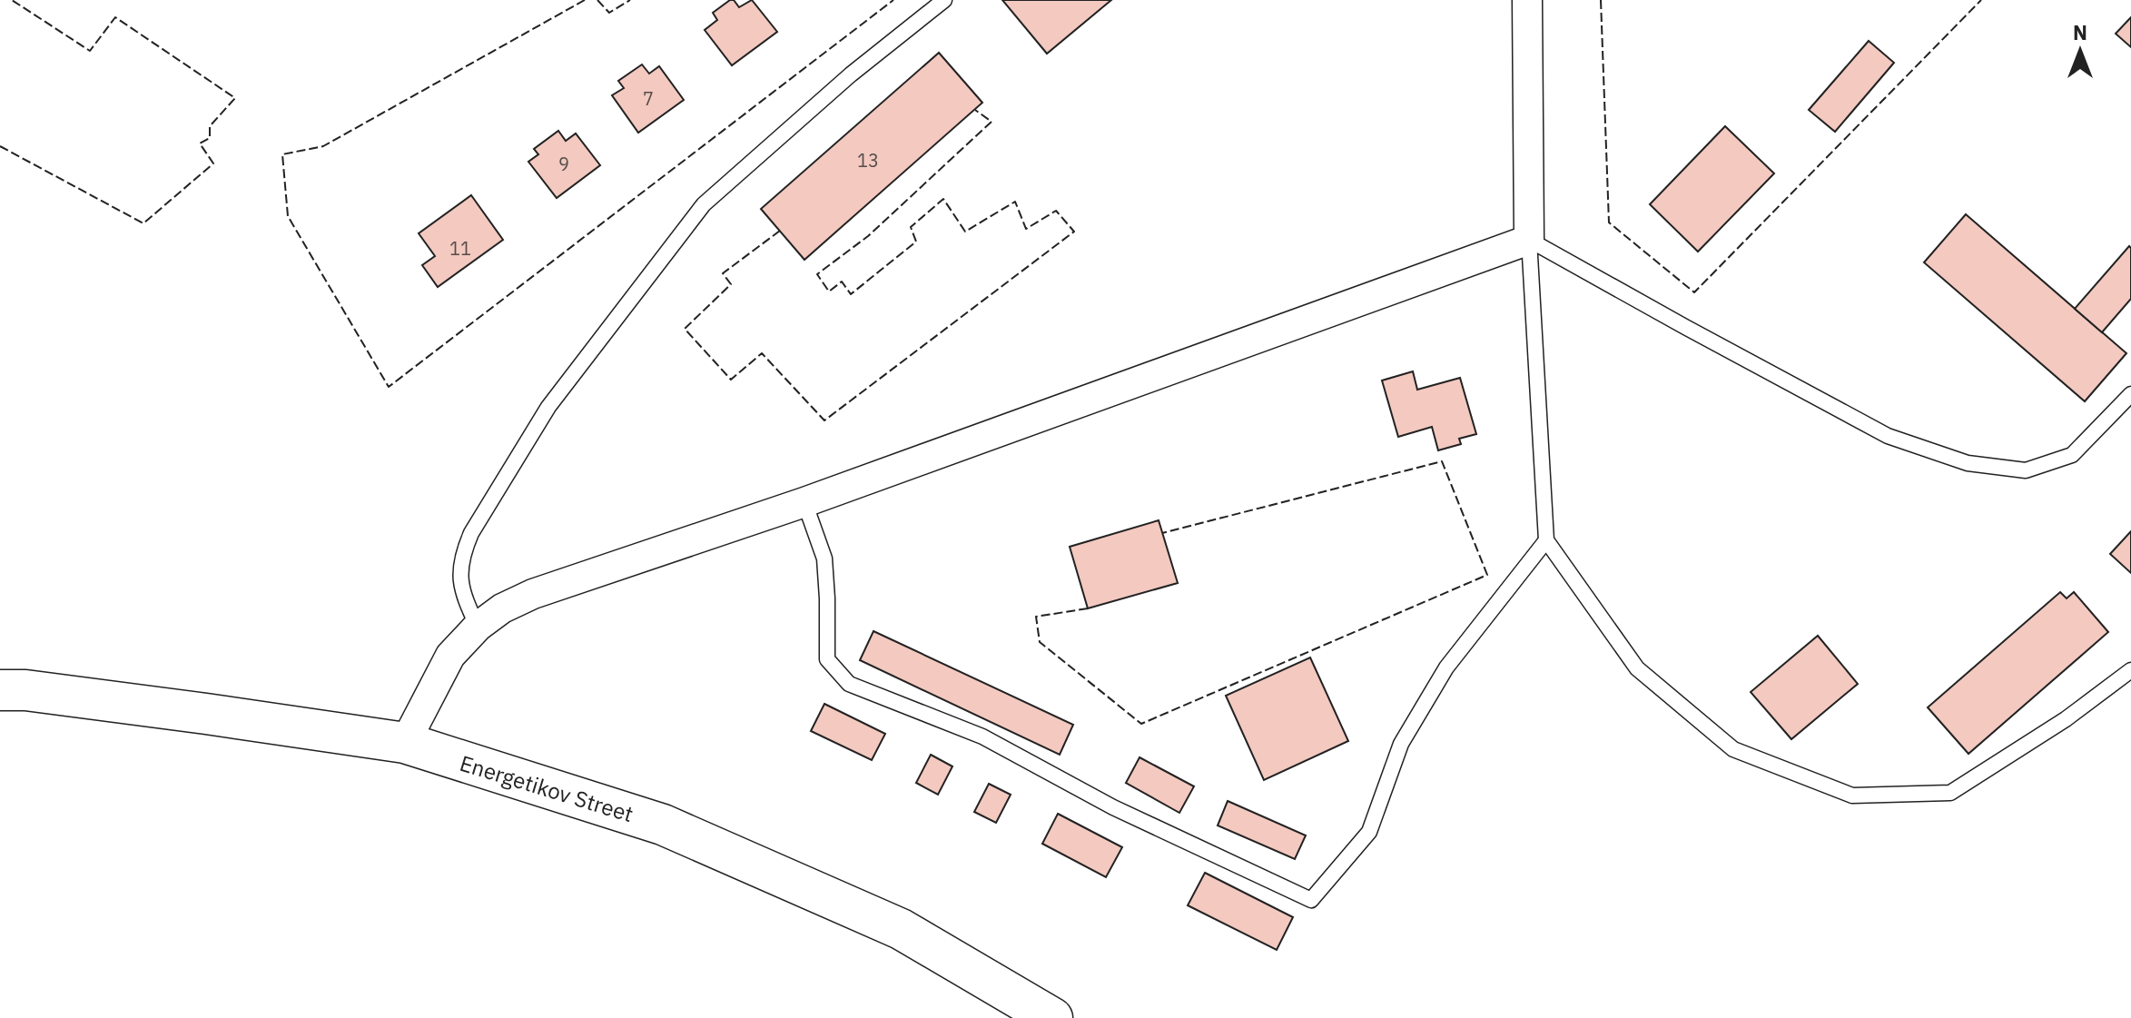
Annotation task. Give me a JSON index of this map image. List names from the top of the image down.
{
  "streets": {
    "main road": ["Energetikov Street"]
  },
  "house_numbers": [
    "7",
    "13",
    "9",
    "11"
  ],
  "north": "top"
}
